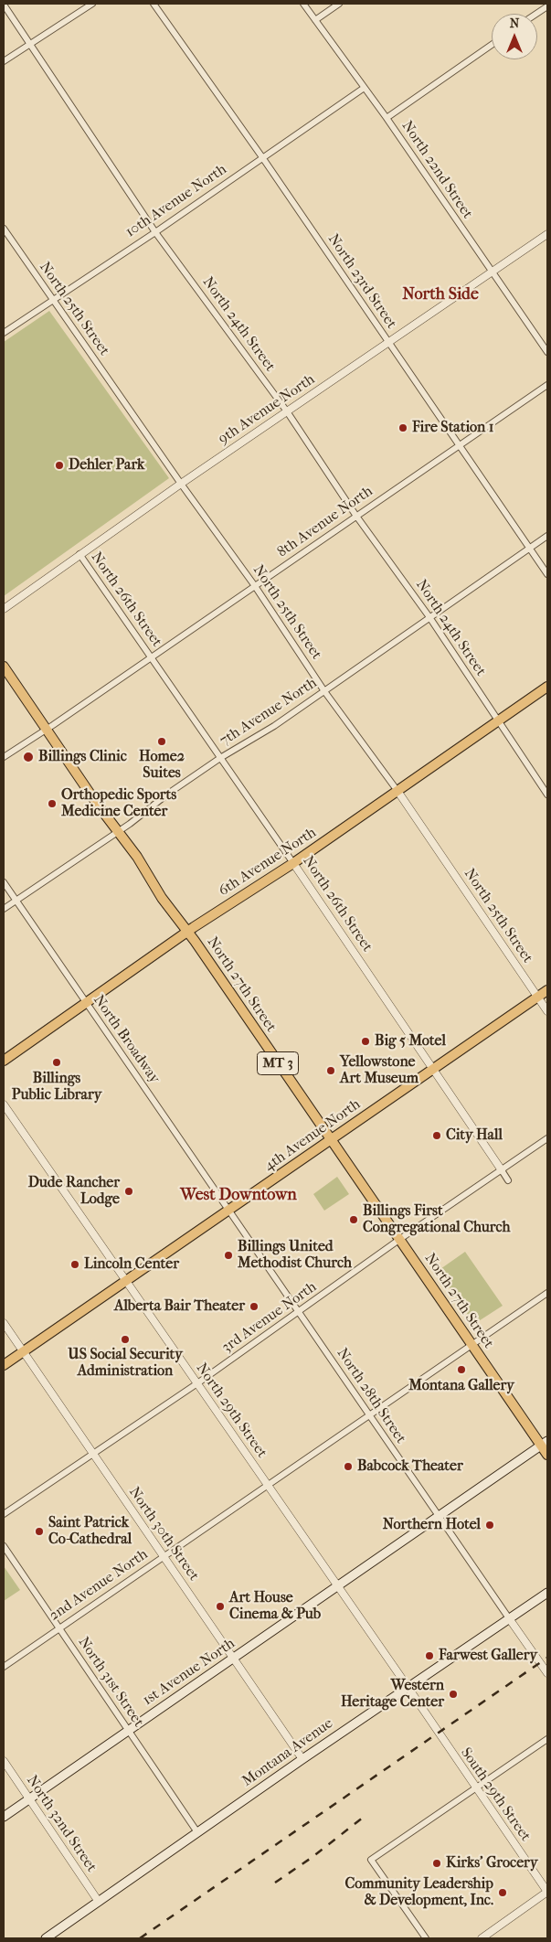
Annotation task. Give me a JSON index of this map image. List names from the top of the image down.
{
  "streets": {
    "main road": [
      "6th Avenue North",
      "North 27th Street",
      "MT 3",
      "4th Avenue North",
      "1st Avenue North",
      "Montana Avenue"
    ],
    "street": [
      "North 22nd Street",
      "10th Avenue North",
      "North 23rd Street",
      "North 25th Street",
      "North 24th Street",
      "9th Avenue North",
      "8th Avenue North",
      "North 26th Street",
      "7th Avenue North",
      "North Broadway",
      "3rd Avenue North",
      "North 28th Street",
      "North 29th Street",
      "North 30th Street",
      "2nd Avenue North",
      "North 31st Street",
      "South 29th Street",
      "North 32nd Street"
    ]
  },
  "crossings": [
    ["North 22nd Street", "10th Avenue North"],
    ["North 22nd Street", "9th Avenue North"],
    ["10th Avenue North", "North 23rd Street"],
    ["10th Avenue North", "North 25th Street"],
    ["10th Avenue North", "North 24th Street"],
    ["North 23rd Street", "9th Avenue North"],
    ["North 23rd Street", "8th Avenue North"],
    ["North 23rd Street", "7th Avenue North"],
    ["North 25th Street", "9th Avenue North"],
    ["North 25th Street", "8th Avenue North"],
    ["North 25th Street", "7th Avenue North"],
    ["North 25th Street", "6th Avenue North"],
    ["North 25th Street", "4th Avenue North"],
    ["North 24th Street", "9th Avenue North"],
    ["North 24th Street", "8th Avenue North"],
    ["North 24th Street", "7th Avenue North"],
    ["North 24th Street", "6th Avenue North"],
    ["9th Avenue North", "North 26th Street"],
    ["8th Avenue North", "North 26th Street"],
    ["8th Avenue North", "North 27th Street"],
    ["North 26th Street", "7th Avenue North"],
    ["North 26th Street", "6th Avenue North"],
    ["North 26th Street", "4th Avenue North"],
    ["North 26th Street", "3rd Avenue North"],
    ["7th Avenue North", "North 27th Street"],
    ["7th Avenue North", "North Broadway"],
    ["6th Avenue North", "North 27th Street"],
    ["6th Avenue North", "North Broadway"],
    ["North 27th Street", "4th Avenue North"],
    ["North 27th Street", "3rd Avenue North"],
    ["North 27th Street", "2nd Avenue North"],
    ["North 27th Street", "1st Avenue North"],
    ["North Broadway", "4th Avenue North"],
    ["North Broadway", "North 28th Street"],
    ["4th Avenue North", "North 28th Street"],
    ["4th Avenue North", "North 29th Street"],
    ["4th Avenue North", "North 30th Street"],
    ["3rd Avenue North", "North 28th Street"],
    ["3rd Avenue North", "North 29th Street"],
    ["3rd Avenue North", "North 30th Street"],
    ["North 28th Street", "2nd Avenue North"],
    ["North 28th Street", "1st Avenue North"],
    ["North 28th Street", "Montana Avenue"],
    ["North 29th Street", "2nd Avenue North"],
    ["North 29th Street", "1st Avenue North"],
    ["North 29th Street", "Montana Avenue"],
    ["North 29th Street", "South 29th Street"],
    ["North 30th Street", "2nd Avenue North"],
    ["North 30th Street", "1st Avenue North"],
    ["North 30th Street", "Montana Avenue"],
    ["2nd Avenue North", "North 31st Street"],
    ["1st Avenue North", "North 31st Street"],
    ["1st Avenue North", "North 32nd Street"],
    ["North 31st Street", "Montana Avenue"],
    ["Montana Avenue", "North 32nd Street"]
  ],
  "districts": ["North Side", "West Downtown"],
  "places": [
    "Fire Station 1",
    "Dehler Park",
    "Home2 Suites",
    "Billings Clinic",
    "Orthopedic Sports Medicine Center",
    "Big 5 Motel",
    "Billings Public Library",
    "Yellowstone Art Museum",
    "City Hall",
    "Dude Rancher Lodge",
    "Billings First Congregational Church",
    "Billings United Methodist Church",
    "Lincoln Center",
    "Alberta Bair Theater",
    "US Social Security Administration",
    "Montana Gallery",
    "Babcock Theater",
    "Northern Hotel",
    "Saint Patrick Co-Cathedral",
    "Art House Cinema & Pub",
    "Farwest Gallery",
    "Western Heritage Center",
    "Kirks' Grocery",
    "Community Leadership & Development, Inc."
  ],
  "north": "top"
}
